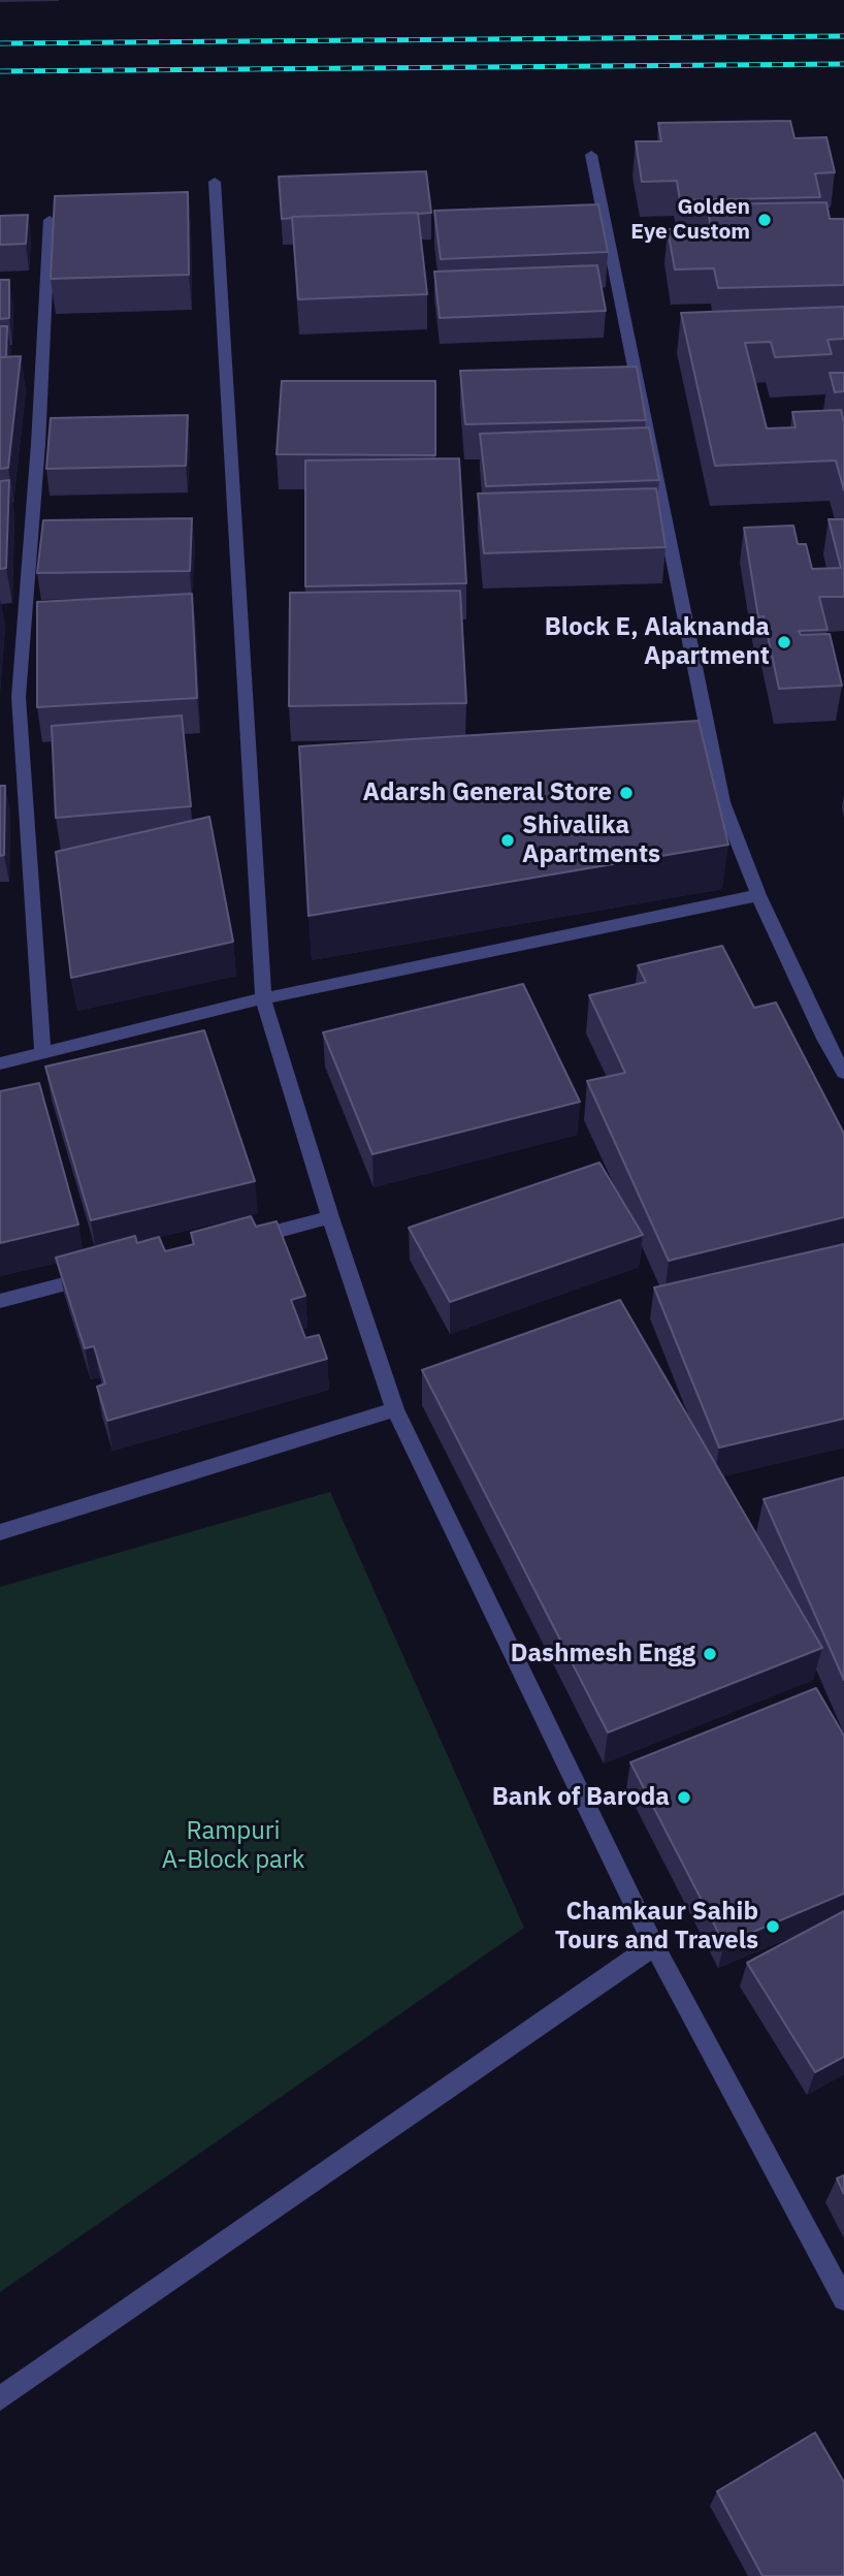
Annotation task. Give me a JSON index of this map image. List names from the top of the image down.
{
  "parks": ["Rampuri A-Block park"],
  "places": [
    "Golden Eye Custom",
    "Block E, Alaknanda Apartment",
    "Adarsh General Store",
    "Shivalika Apartments",
    "Dashmesh Engg",
    "Bank of Baroda",
    "Chamkaur Sahib Tours and Travels"
  ]
}
